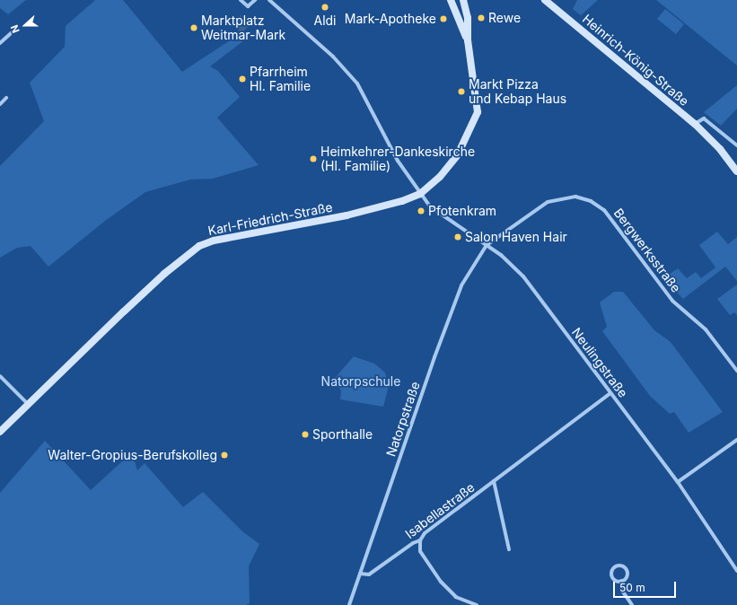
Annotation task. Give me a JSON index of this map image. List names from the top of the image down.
{
  "streets": {
    "street": [
      "Heinrich-König-Straße",
      "Karl-Friedrich-Straße",
      "Bergwerksstraße",
      "Neulingstraße",
      "Natorpstraße",
      "Isabellastraße"
    ]
  },
  "crossings": [
    ["Karl-Friedrich-Straße", "Neulingstraße"],
    ["Bergwerksstraße", "Neulingstraße"],
    ["Bergwerksstraße", "Natorpstraße"],
    ["Neulingstraße", "Natorpstraße"],
    ["Neulingstraße", "Isabellastraße"],
    ["Natorpstraße", "Isabellastraße"]
  ],
  "parks": ["Natorpschule"],
  "places": [
    "Aldi",
    "Rewe",
    "Mark-Apotheke",
    "Marktplatz Weitmar-Mark",
    "Pfarrheim Hl. Familie",
    "Markt Pizza und Kebap Haus",
    "Heimkehrer-Dankeskirche (Hl. Familie)",
    "Pfotenkram",
    "Salon Haven Hair",
    "Sporthalle",
    "Walter-Gropius-Berufskolleg"
  ],
  "scale_bar": "50 m",
  "north": "left"
}
